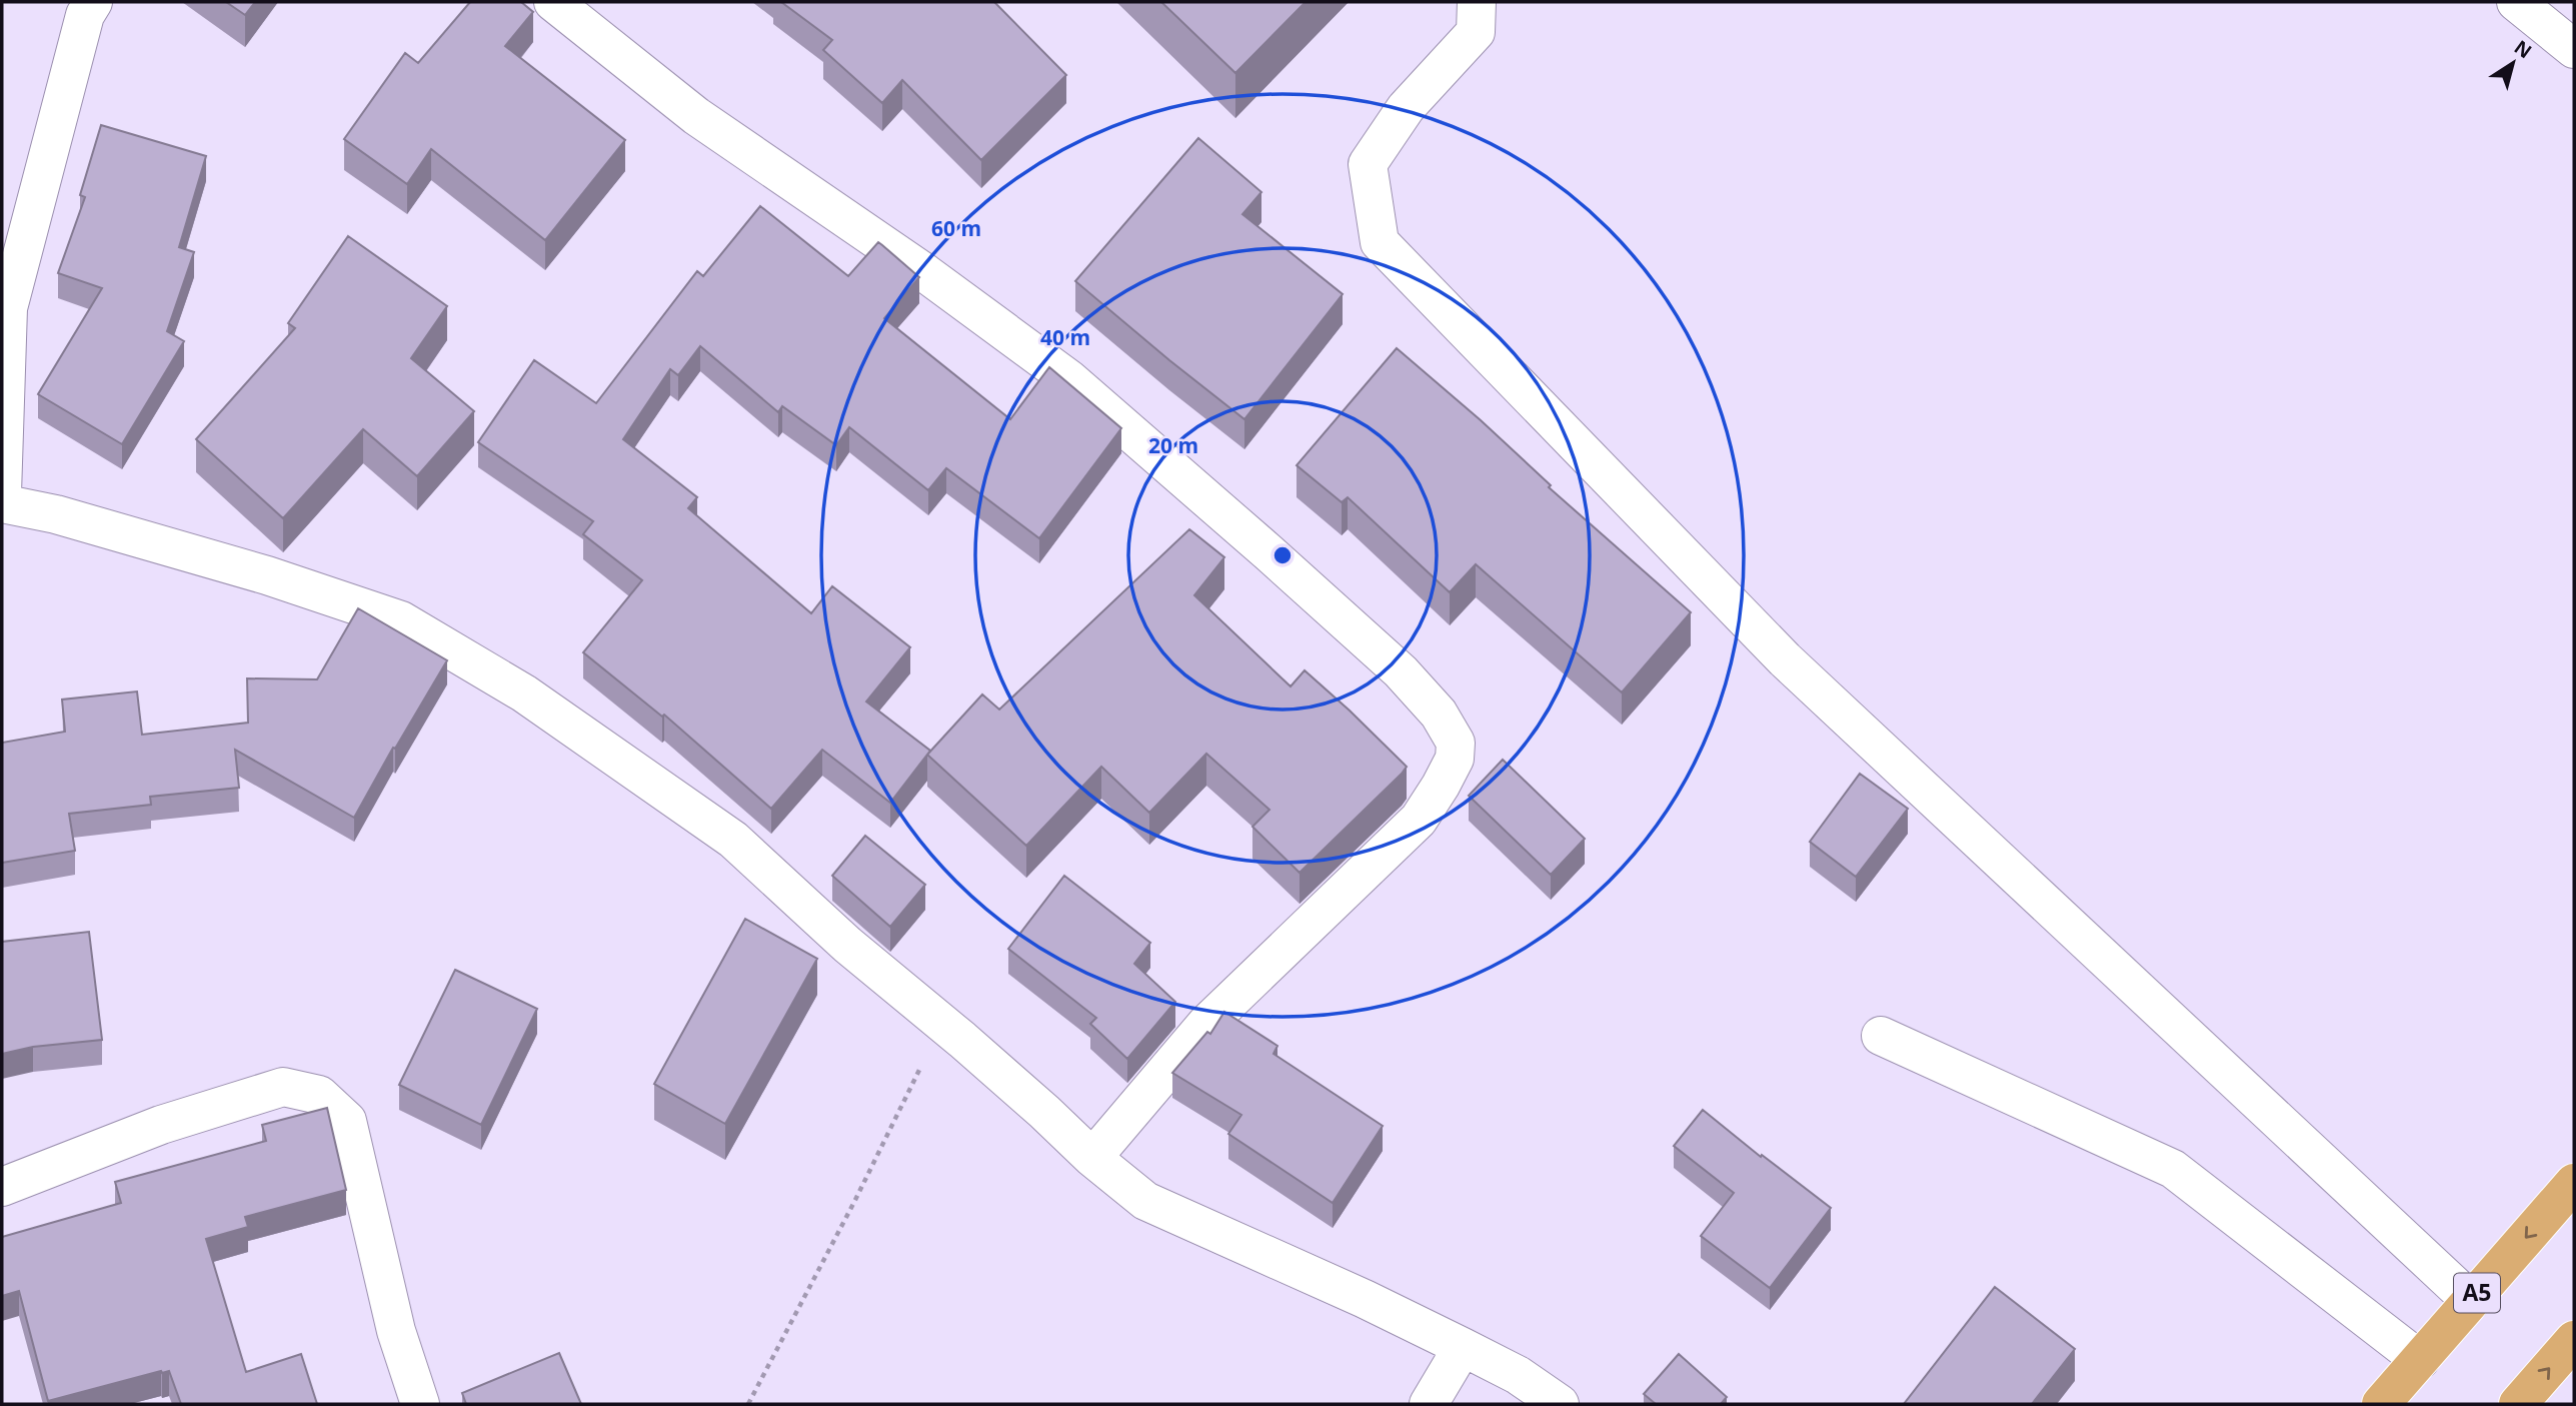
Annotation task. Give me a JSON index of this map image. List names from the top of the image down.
{
  "streets": {
    "highway": ["A5"]
  },
  "north": "top right",
  "rings": ["60 m", "40 m", "20 m"]
}
